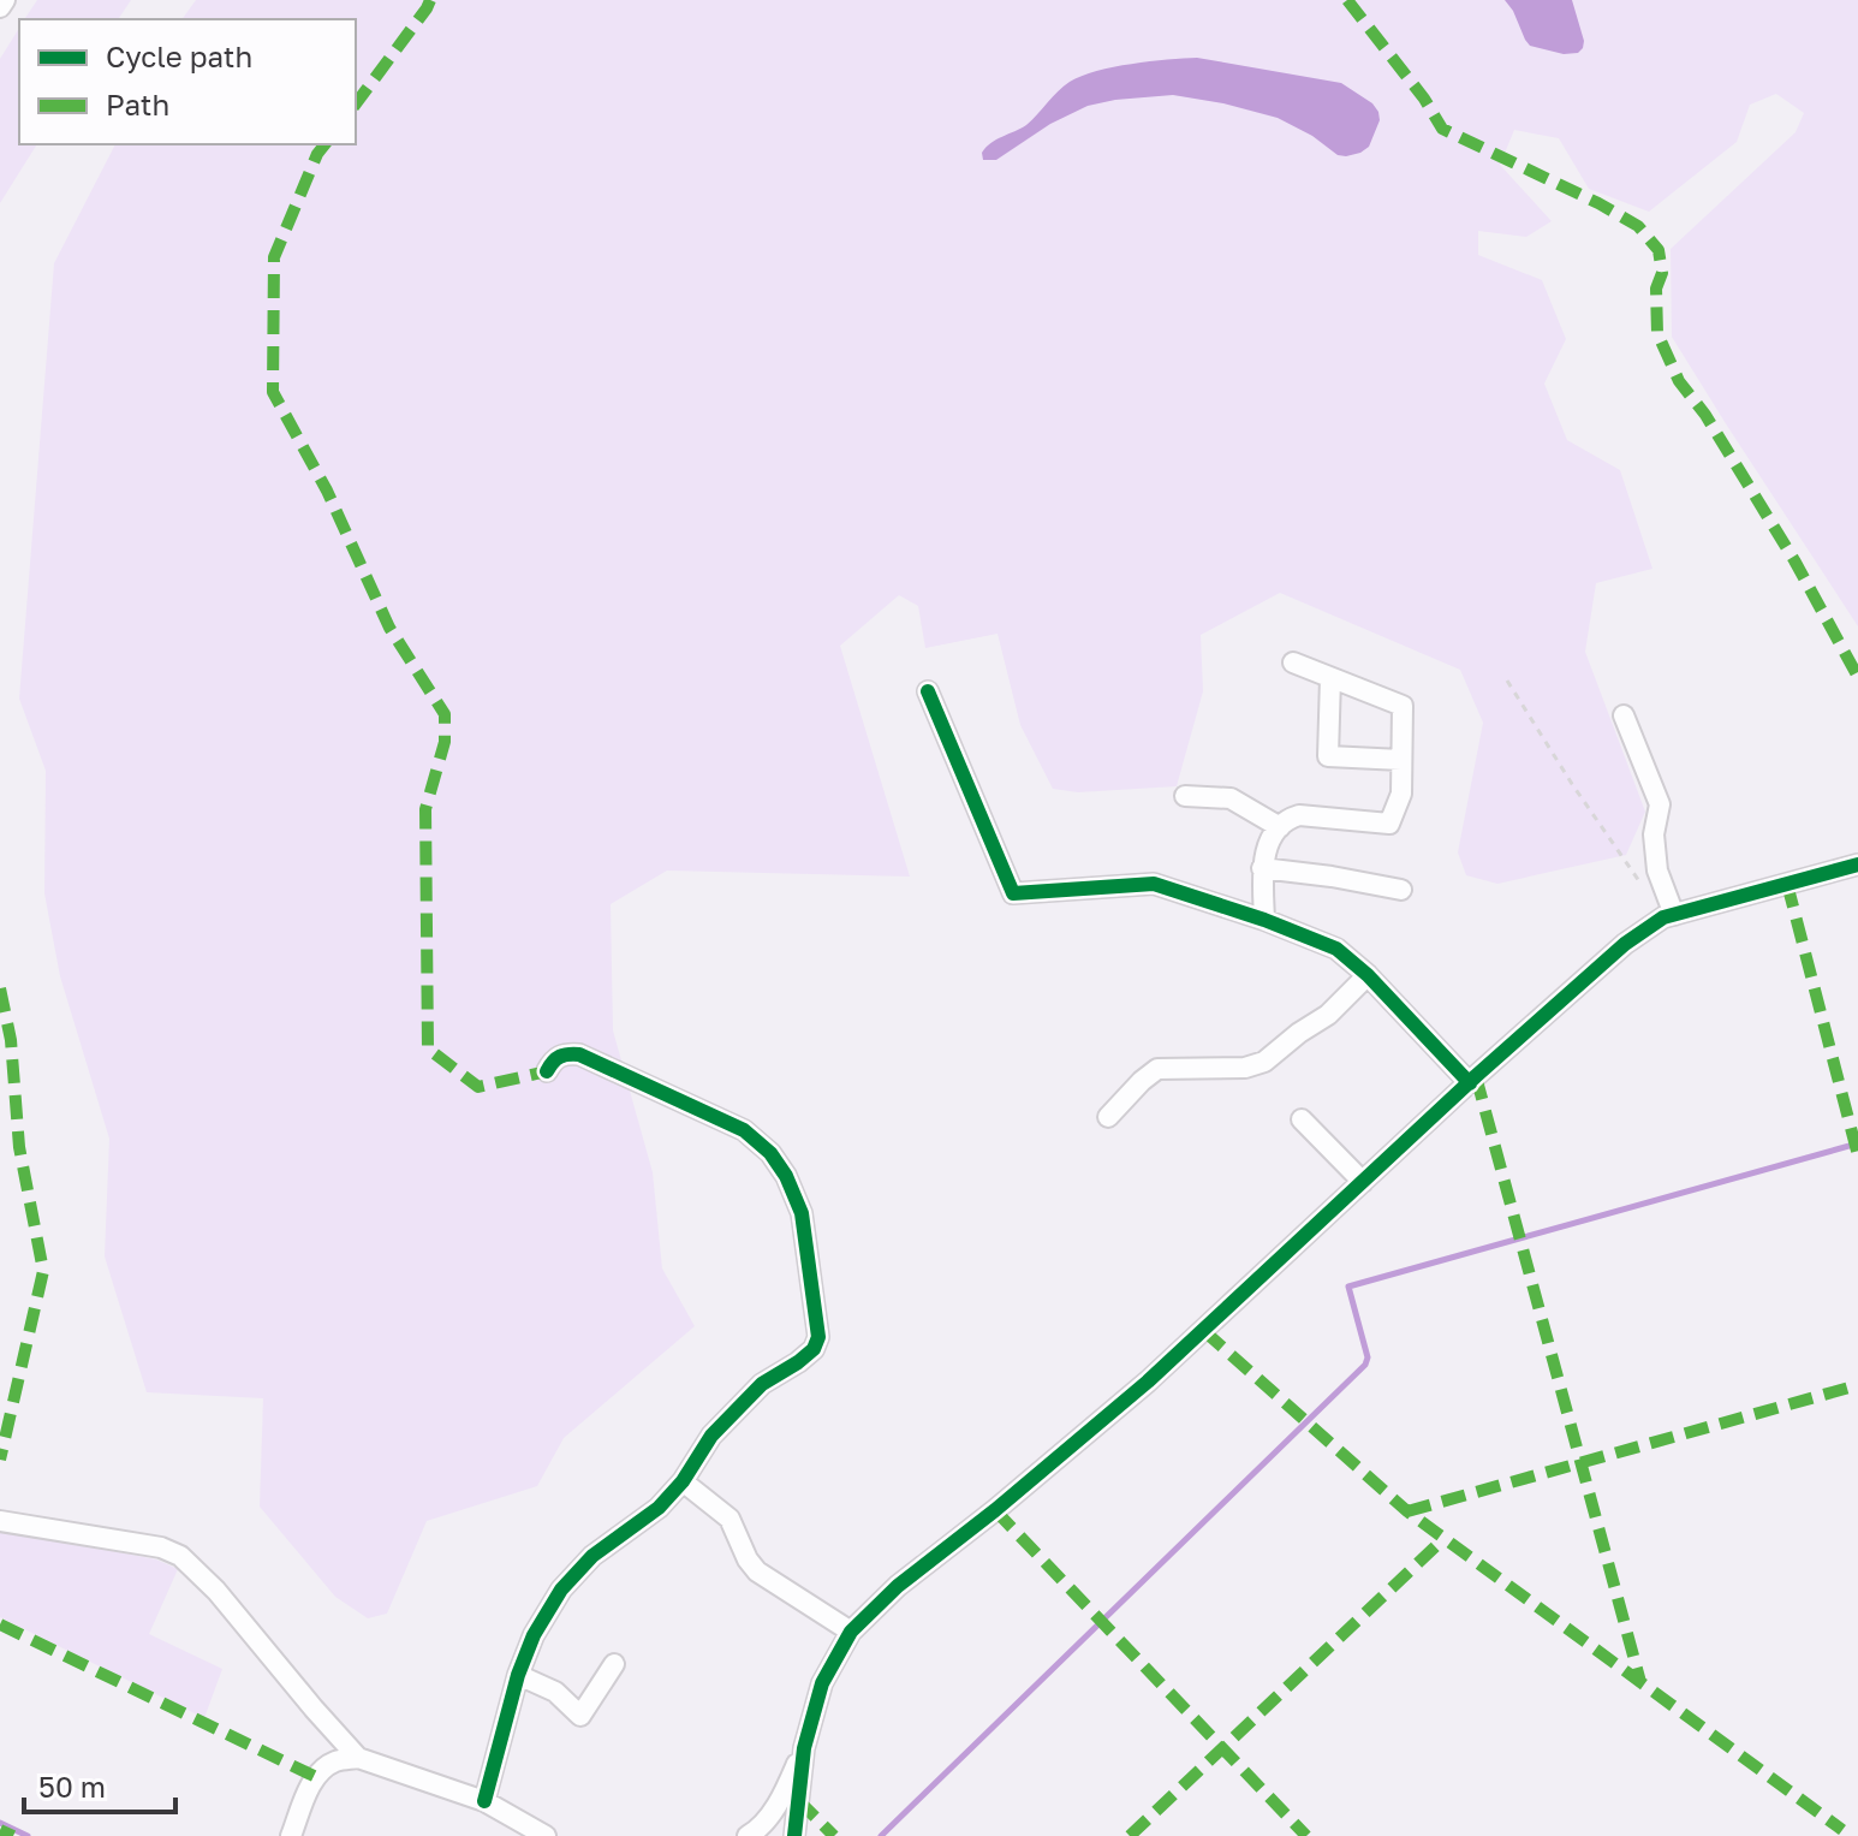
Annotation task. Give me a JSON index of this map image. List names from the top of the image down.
{
  "legend": ["Cycle path", "Path"],
  "scale_bar": "50 m"
}
